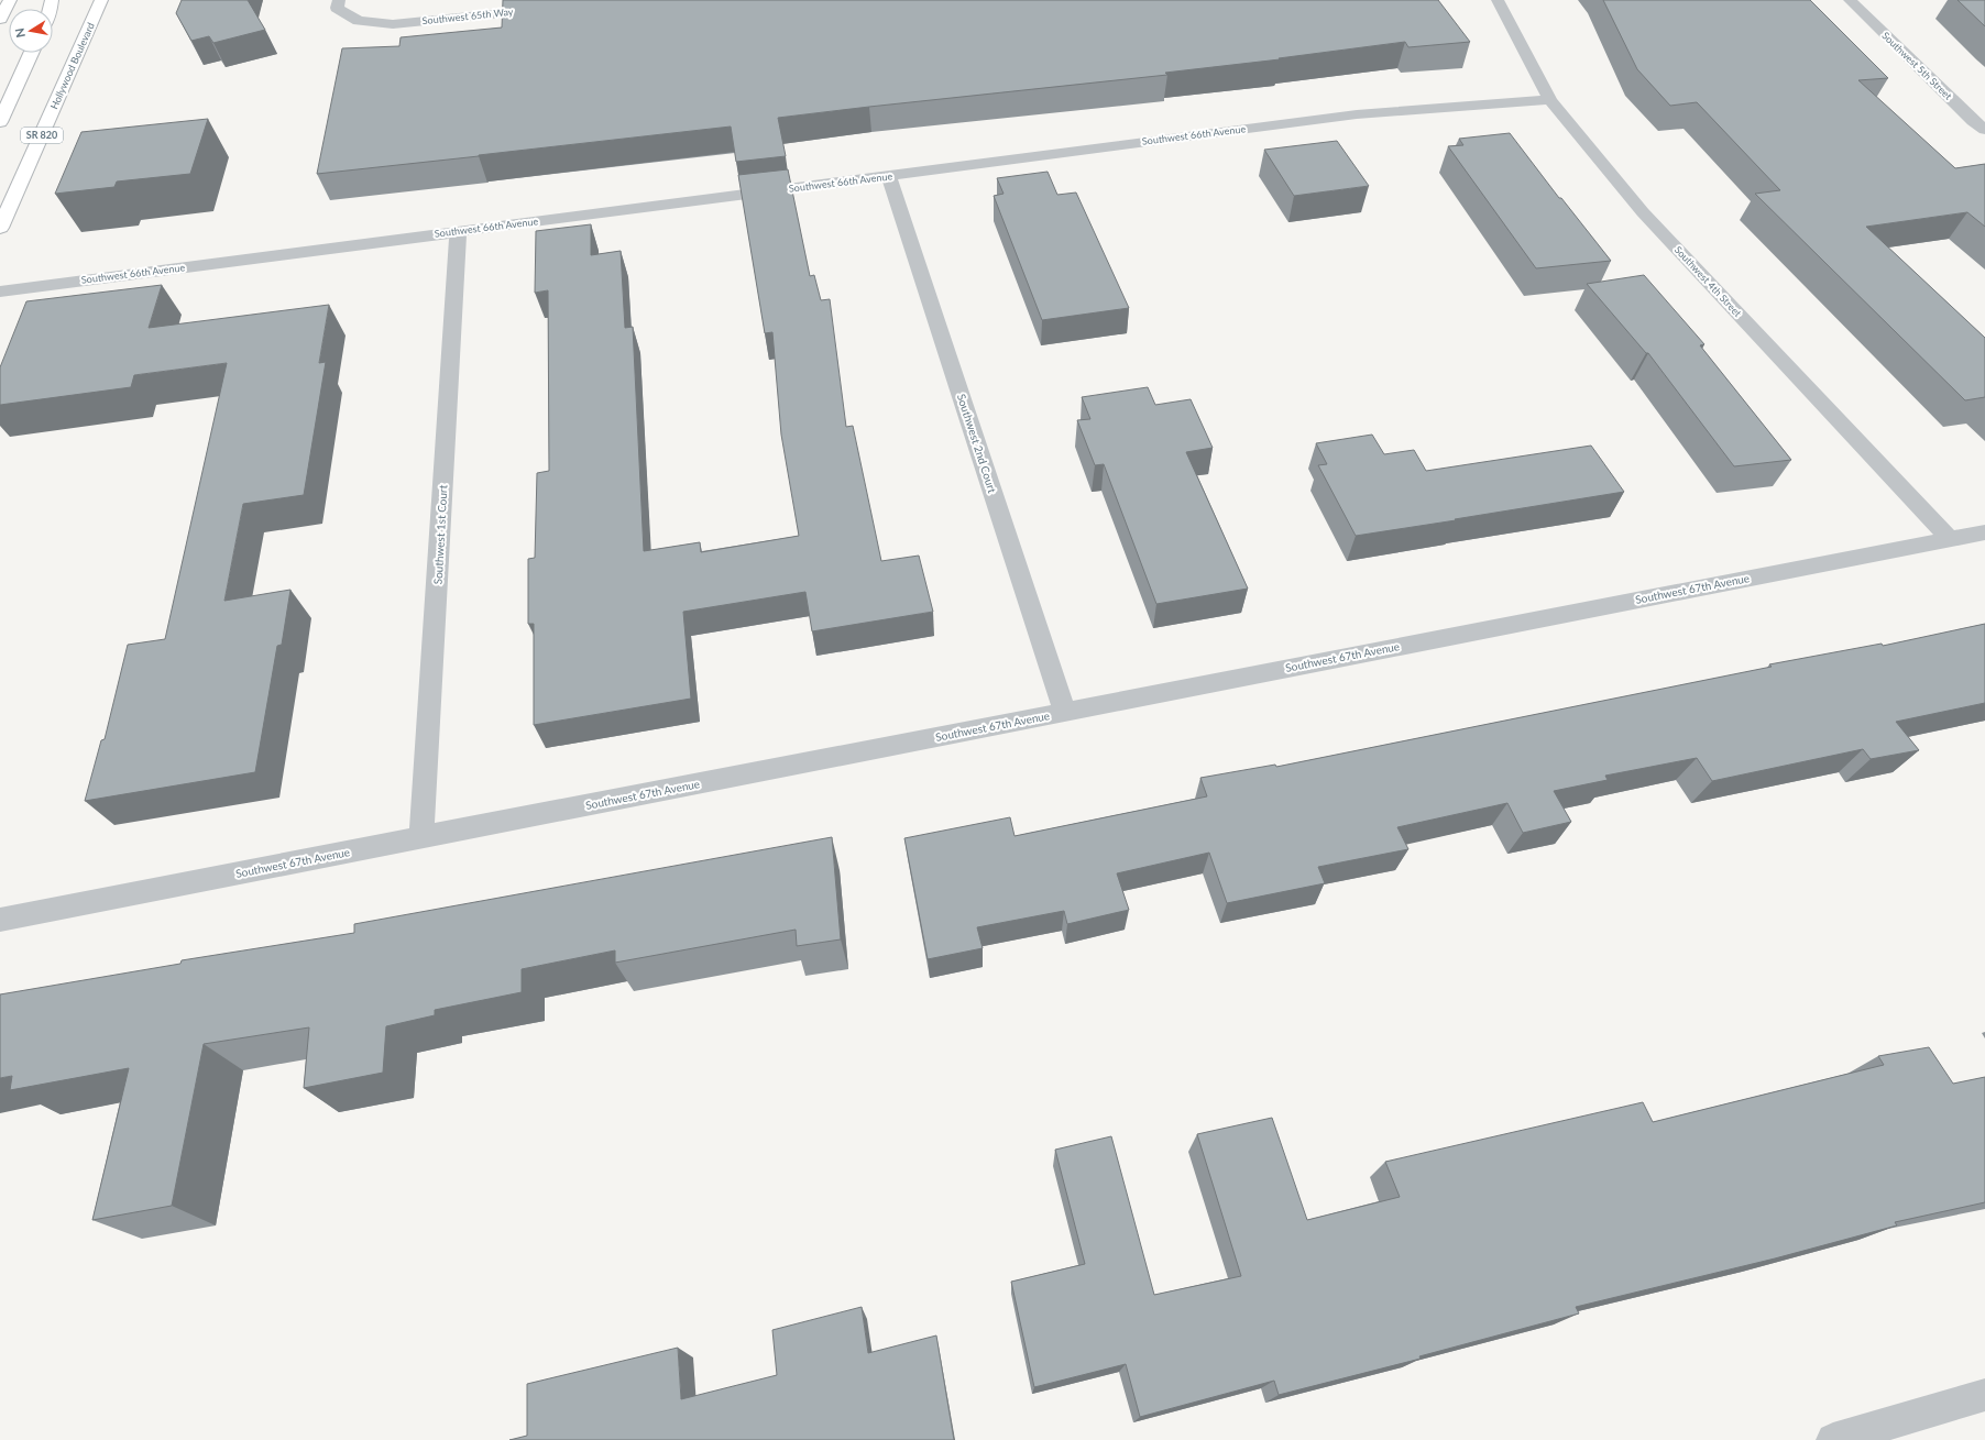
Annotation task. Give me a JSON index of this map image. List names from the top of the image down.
{
  "streets": {
    "highway": ["Hollywood Boulevard", "SR 820"],
    "street": [
      "Southwest 65th Way",
      "Southwest 5th Street",
      "Southwest 66th Avenue",
      "Southwest 4th Street",
      "Southwest 2nd Court",
      "Southwest 1st Court",
      "Southwest 67th Avenue"
    ]
  },
  "crossings": [
    ["Southwest 66th Avenue", "Southwest 4th Street"],
    ["Southwest 66th Avenue", "Southwest 2nd Court"],
    ["Southwest 66th Avenue", "Southwest 1st Court"],
    ["Southwest 4th Street", "Southwest 67th Avenue"],
    ["Southwest 2nd Court", "Southwest 67th Avenue"],
    ["Southwest 1st Court", "Southwest 67th Avenue"]
  ],
  "north": "left"
}
